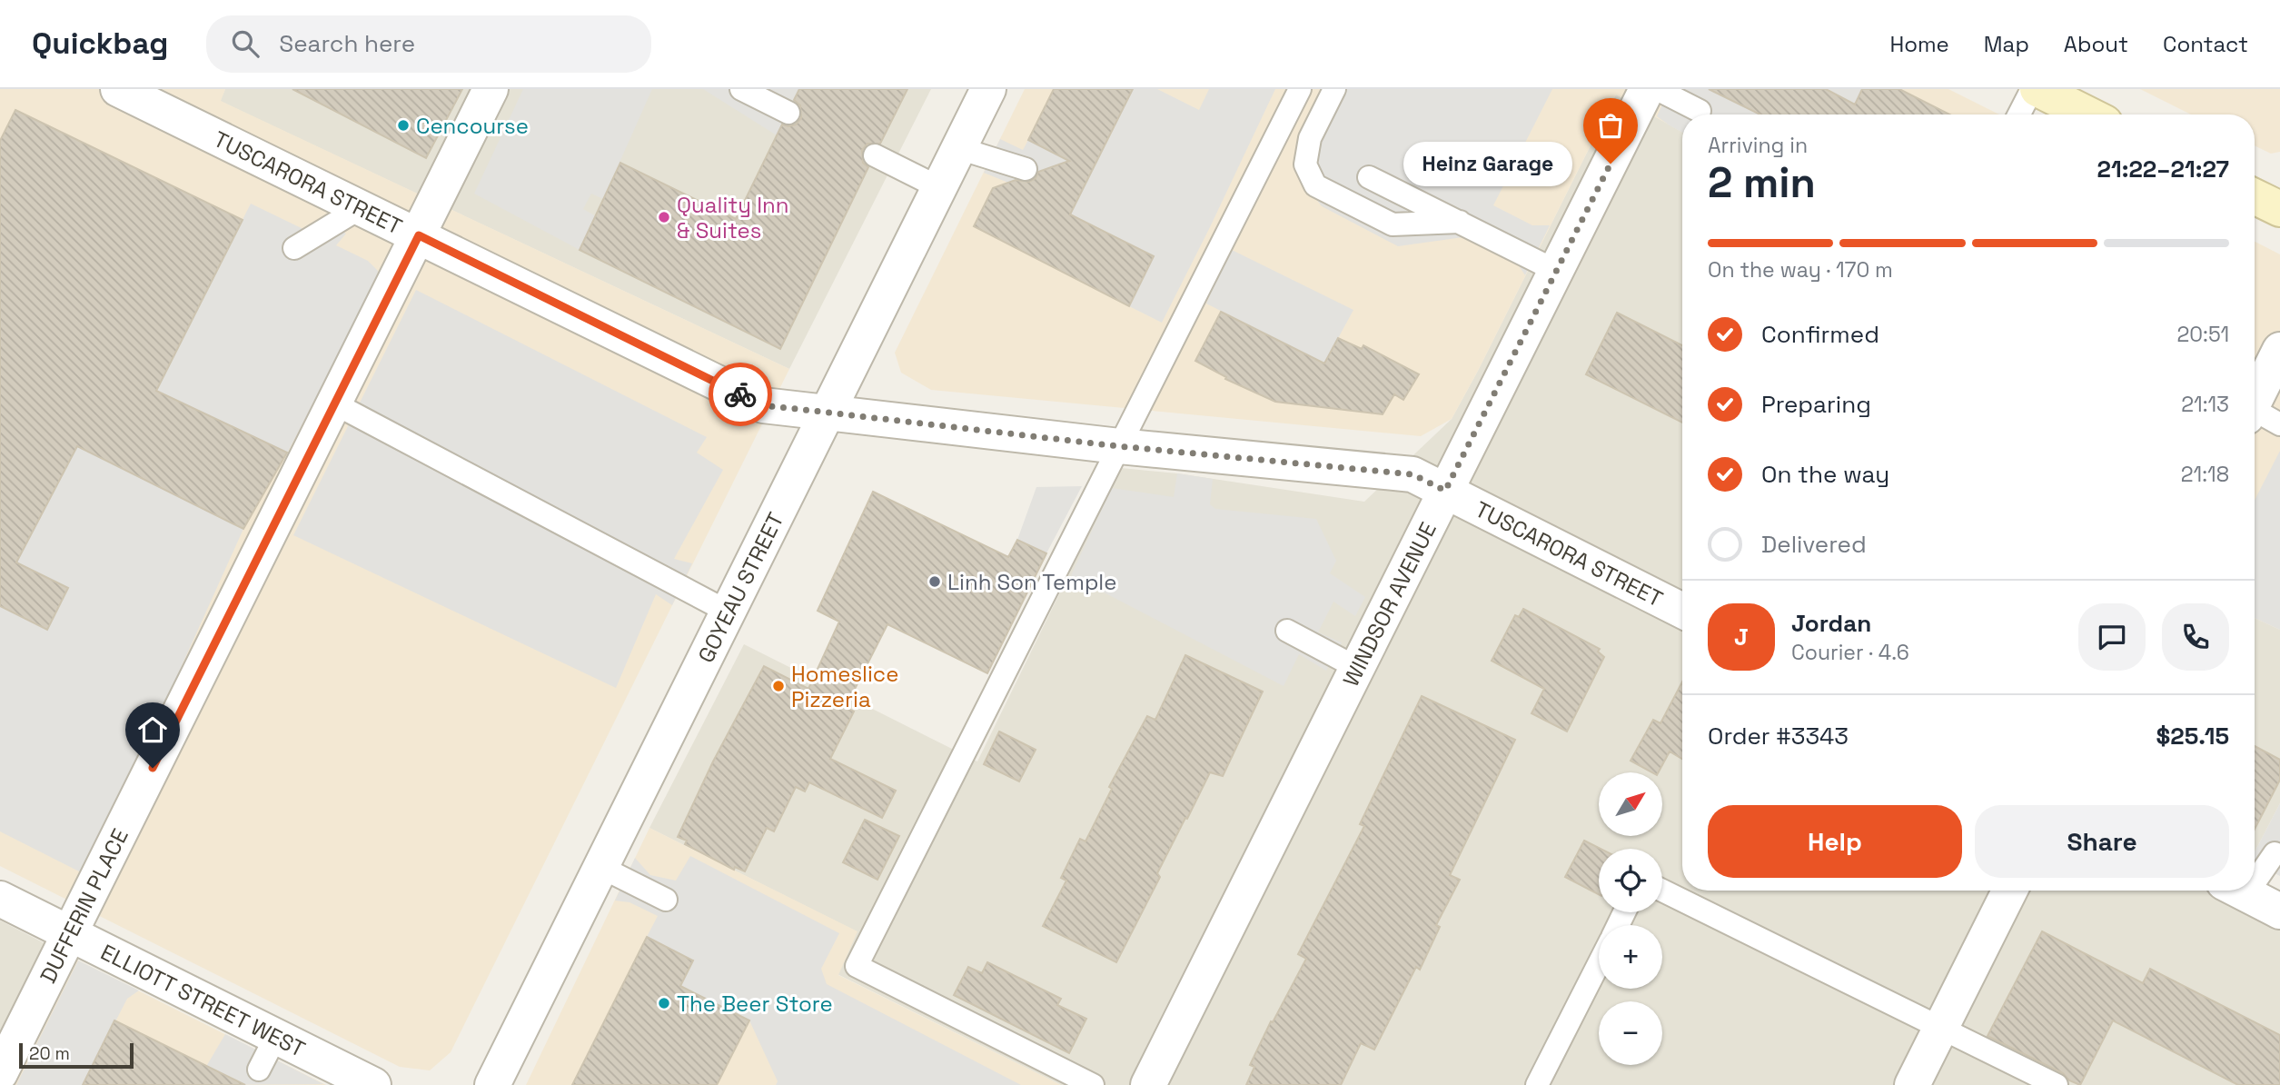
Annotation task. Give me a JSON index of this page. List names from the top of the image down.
{
  "streets": {
    "street": [
      "TUSCARORA STREET",
      "GOYEAU STREET",
      "WINDSOR AVENUE",
      "DUFFERIN PLACE",
      "ELLIOTT STREET WEST"
    ]
  },
  "crossings": [
    ["TUSCARORA STREET", "GOYEAU STREET"],
    ["TUSCARORA STREET", "WINDSOR AVENUE"],
    ["TUSCARORA STREET", "DUFFERIN PLACE"],
    ["DUFFERIN PLACE", "ELLIOTT STREET WEST"]
  ],
  "places": [
    "Cencourse",
    "Heinz Garage",
    "Quality Inn & Suites",
    "Linh Son Temple",
    "Homeslice Pizzeria",
    "The Beer Store"
  ],
  "scale_bar": "20 m",
  "north": "top right",
  "page": {
    "header": "Quickbag",
    "search": "Search here",
    "nav": [
      "Home",
      "Map",
      "About",
      "Contact"
    ],
    "heading": ["2 min", "Arriving in", "21:22–21:27"],
    "panel": [
      "Jordan",
      "Courier · 4.6",
      "Order #3343",
      "$25.15"
    ],
    "bubble": "Heinz Garage",
    "bar": "On the way · 170 m",
    "list": [
      ["Confirmed", "20:51"],
      ["Preparing", "21:13"],
      ["On the way", "21:18"],
      "Delivered"
    ],
    "round": "J",
    "map_buttons": ["+", "−"],
    "buttons": ["Help", "Share"],
    "scale": "20 m"
  }
}
